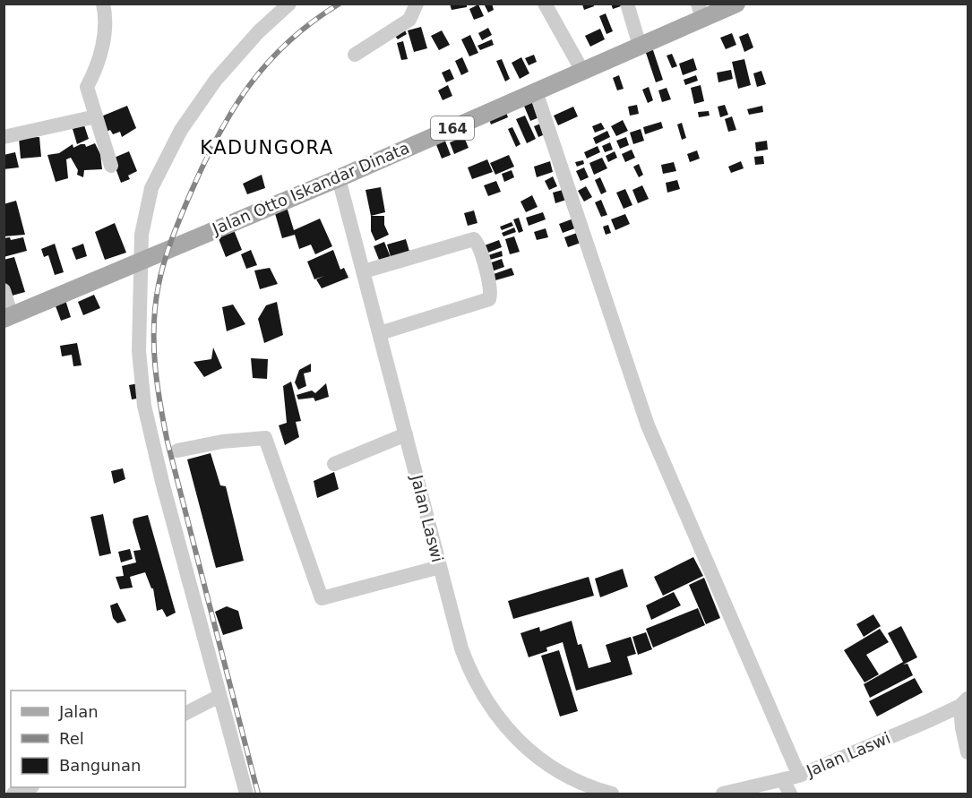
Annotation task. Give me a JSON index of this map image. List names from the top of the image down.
{
  "streets": {
    "main road": ["164", "Jalan Otto Iskandar Dinata"],
    "street": ["Jalan Laswi"]
  },
  "crossings": [
    ["Jalan Otto Iskandar Dinata", "Jalan Laswi"]
  ],
  "districts": ["KADUNGORA"],
  "legend": ["Jalan", "Rel", "Bangunan"]
}
